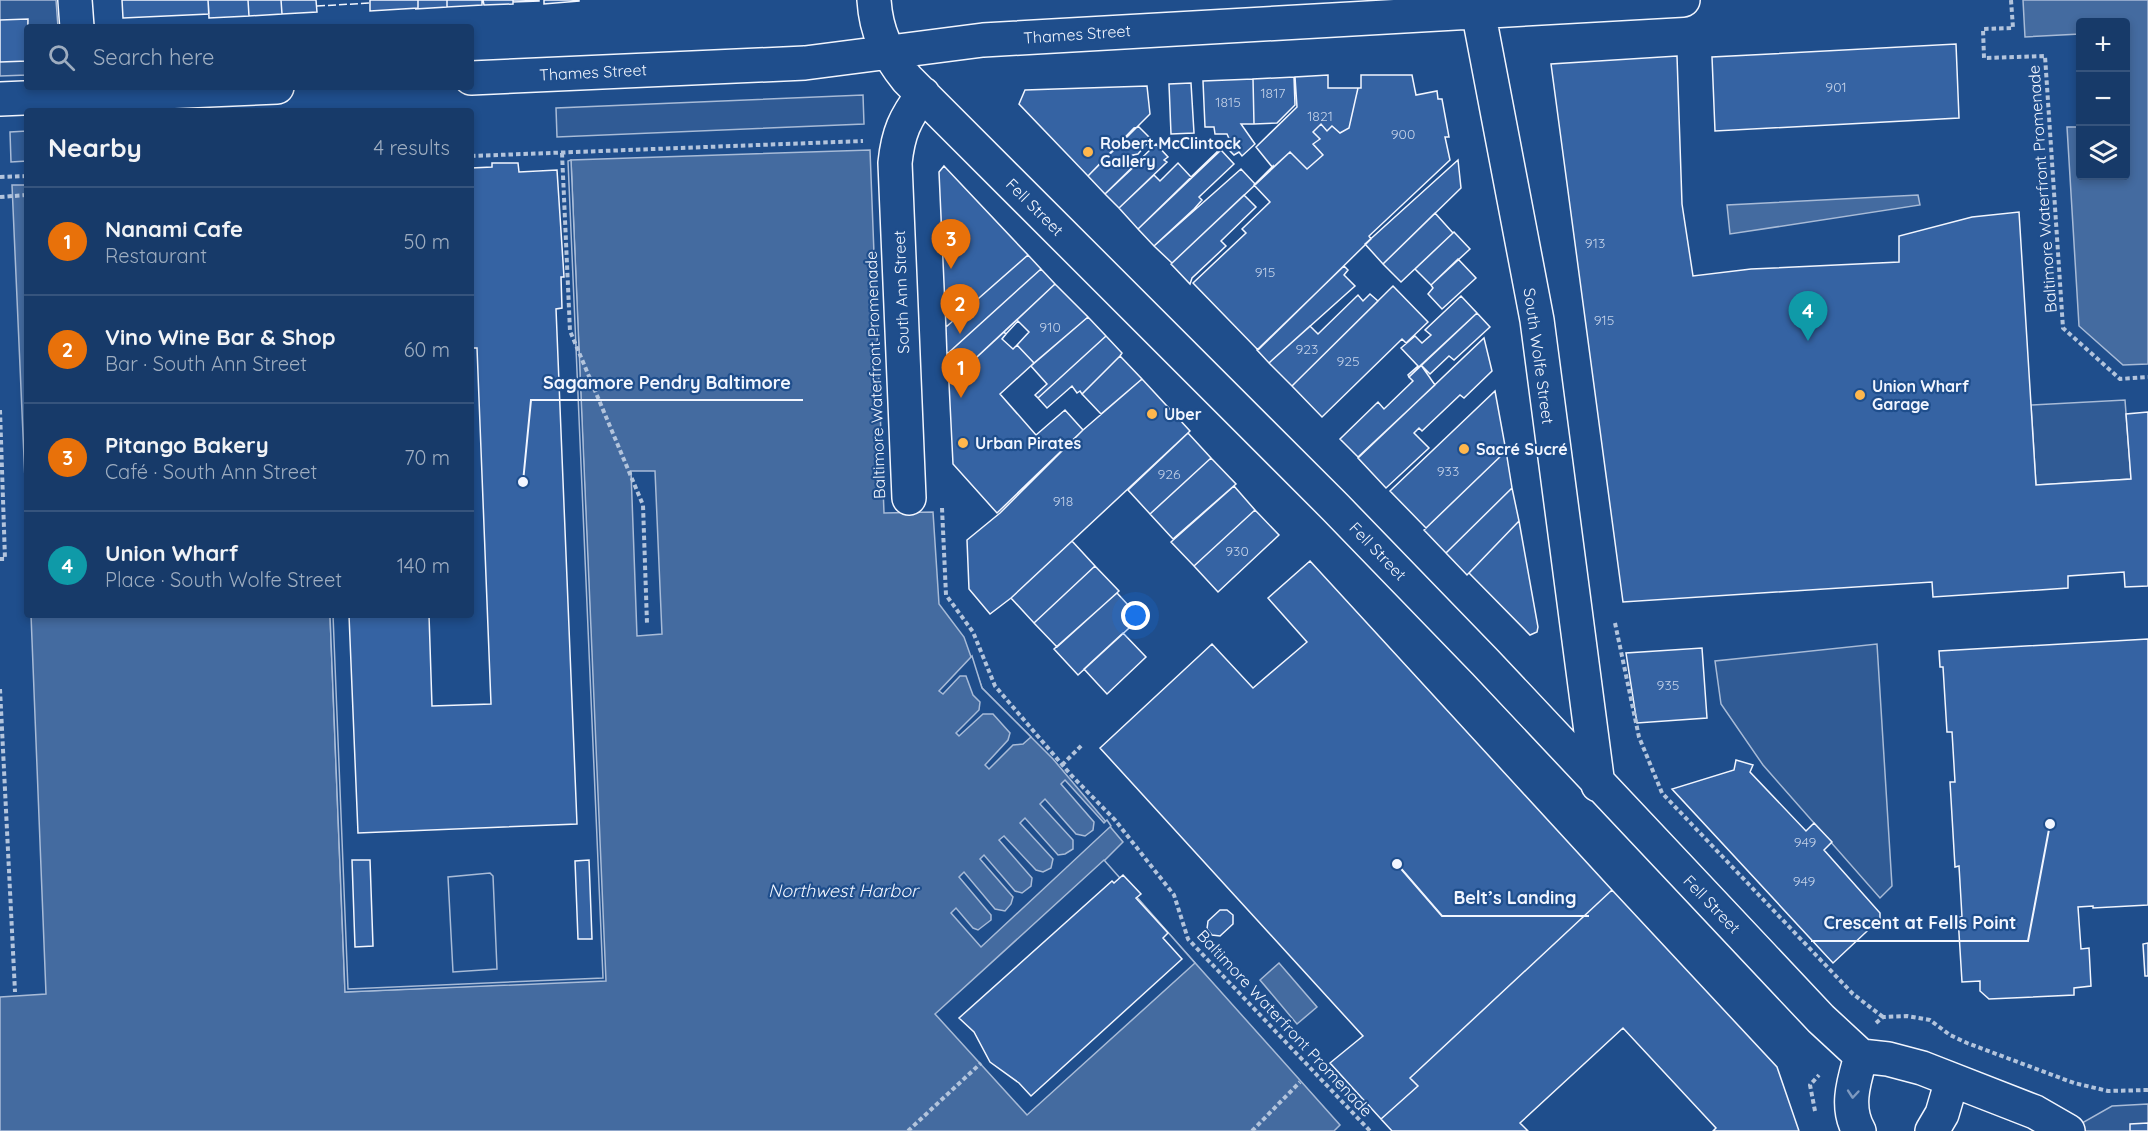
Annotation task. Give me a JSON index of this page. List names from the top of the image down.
{
  "streets": {
    "street": [
      "Thames Street",
      "Fell Street",
      "South Ann Street",
      "South Wolfe Street"
    ],
    "path": ["Baltimore Waterfront Promenade"]
  },
  "crossings": [
    ["Thames Street", "Fell Street"],
    ["Thames Street", "South Wolfe Street"],
    ["Baltimore Waterfront Promenade", "South Ann Street"],
    ["Fell Street", "South Ann Street"],
    ["Fell Street", "South Wolfe Street"]
  ],
  "water": ["Northwest Harbor"],
  "places": [
    "Robert McClintock Gallery",
    "Union Wharf Garage",
    "Uber",
    "Urban Pirates",
    "Sacré Sucré",
    "Sagamore Pendry Baltimore",
    "Crescent at Fells Point",
    "Belt’s Landing"
  ],
  "house_numbers": [
    "901",
    "1817",
    "1815",
    "1821",
    "900",
    "913",
    "915",
    "915",
    "910",
    "923",
    "925",
    "933",
    "926",
    "918",
    "930",
    "935",
    "949",
    "949"
  ],
  "page": {
    "map_buttons": ["+", "−"],
    "search": "Search here",
    "heading": ["Nearby", "4 results"],
    "list": [
      {
        "mark": "1",
        "name": "Nanami Cafe",
        "note": "Restaurant",
        "value": "50 m"
      },
      {
        "mark": "2",
        "name": "Vino Wine Bar & Shop",
        "note": "Bar · South Ann Street",
        "value": "60 m"
      },
      {
        "mark": "3",
        "name": "Pitango Bakery",
        "note": "Café · South Ann Street",
        "value": "70 m"
      },
      {
        "mark": "4",
        "name": "Union Wharf",
        "note": "Place · South Wolfe Street",
        "value": "140 m"
      }
    ],
    "pins": [
      "3",
      "2",
      "4",
      "1"
    ]
  }
}
